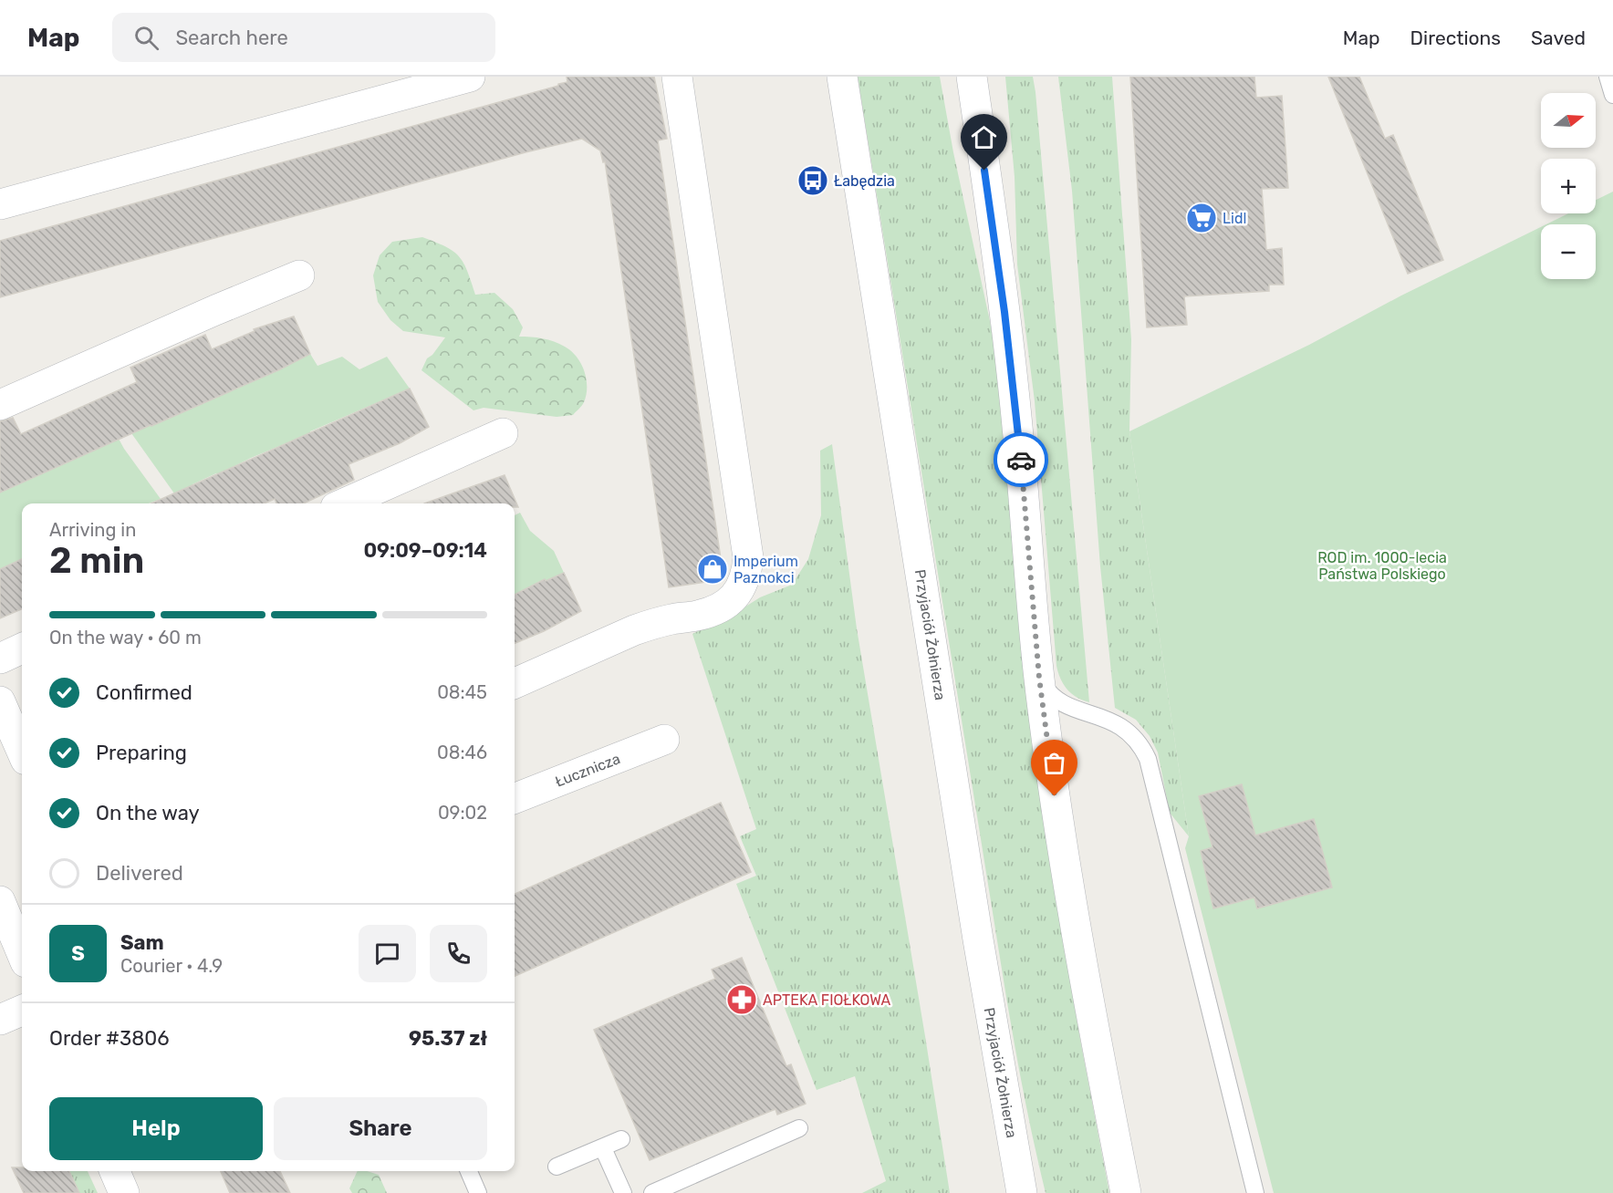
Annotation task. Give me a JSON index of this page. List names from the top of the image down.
{
  "streets": {
    "street": ["Przyjaciół Żołnierza", "Łucznicza"]
  },
  "parks": ["ROD im. 1000-lecia Państwa Polskiego"],
  "places": {
    "bus stop": ["Łabędzia"],
    "supermarket": ["Lidl"],
    "shop": ["Imperium Paznokci"],
    "pharmacy": ["APTEKA FIOŁKOWA"]
  },
  "north": "right",
  "page": {
    "header": "Map",
    "search": "Search here",
    "nav": ["Map", "Directions", "Saved"],
    "map_buttons": ["+", "−"],
    "heading": ["2 min", "Arriving in", "09:09–09:14"],
    "panel": [
      "Sam",
      "Courier · 4.9",
      "Order #3806",
      "95.37 zł"
    ],
    "bar": "On the way · 60 m",
    "list": [
      ["Confirmed", "08:45"],
      ["Preparing", "08:46"],
      ["On the way", "09:02"],
      "Delivered"
    ],
    "round": "S",
    "buttons": ["Help", "Share"]
  }
}
